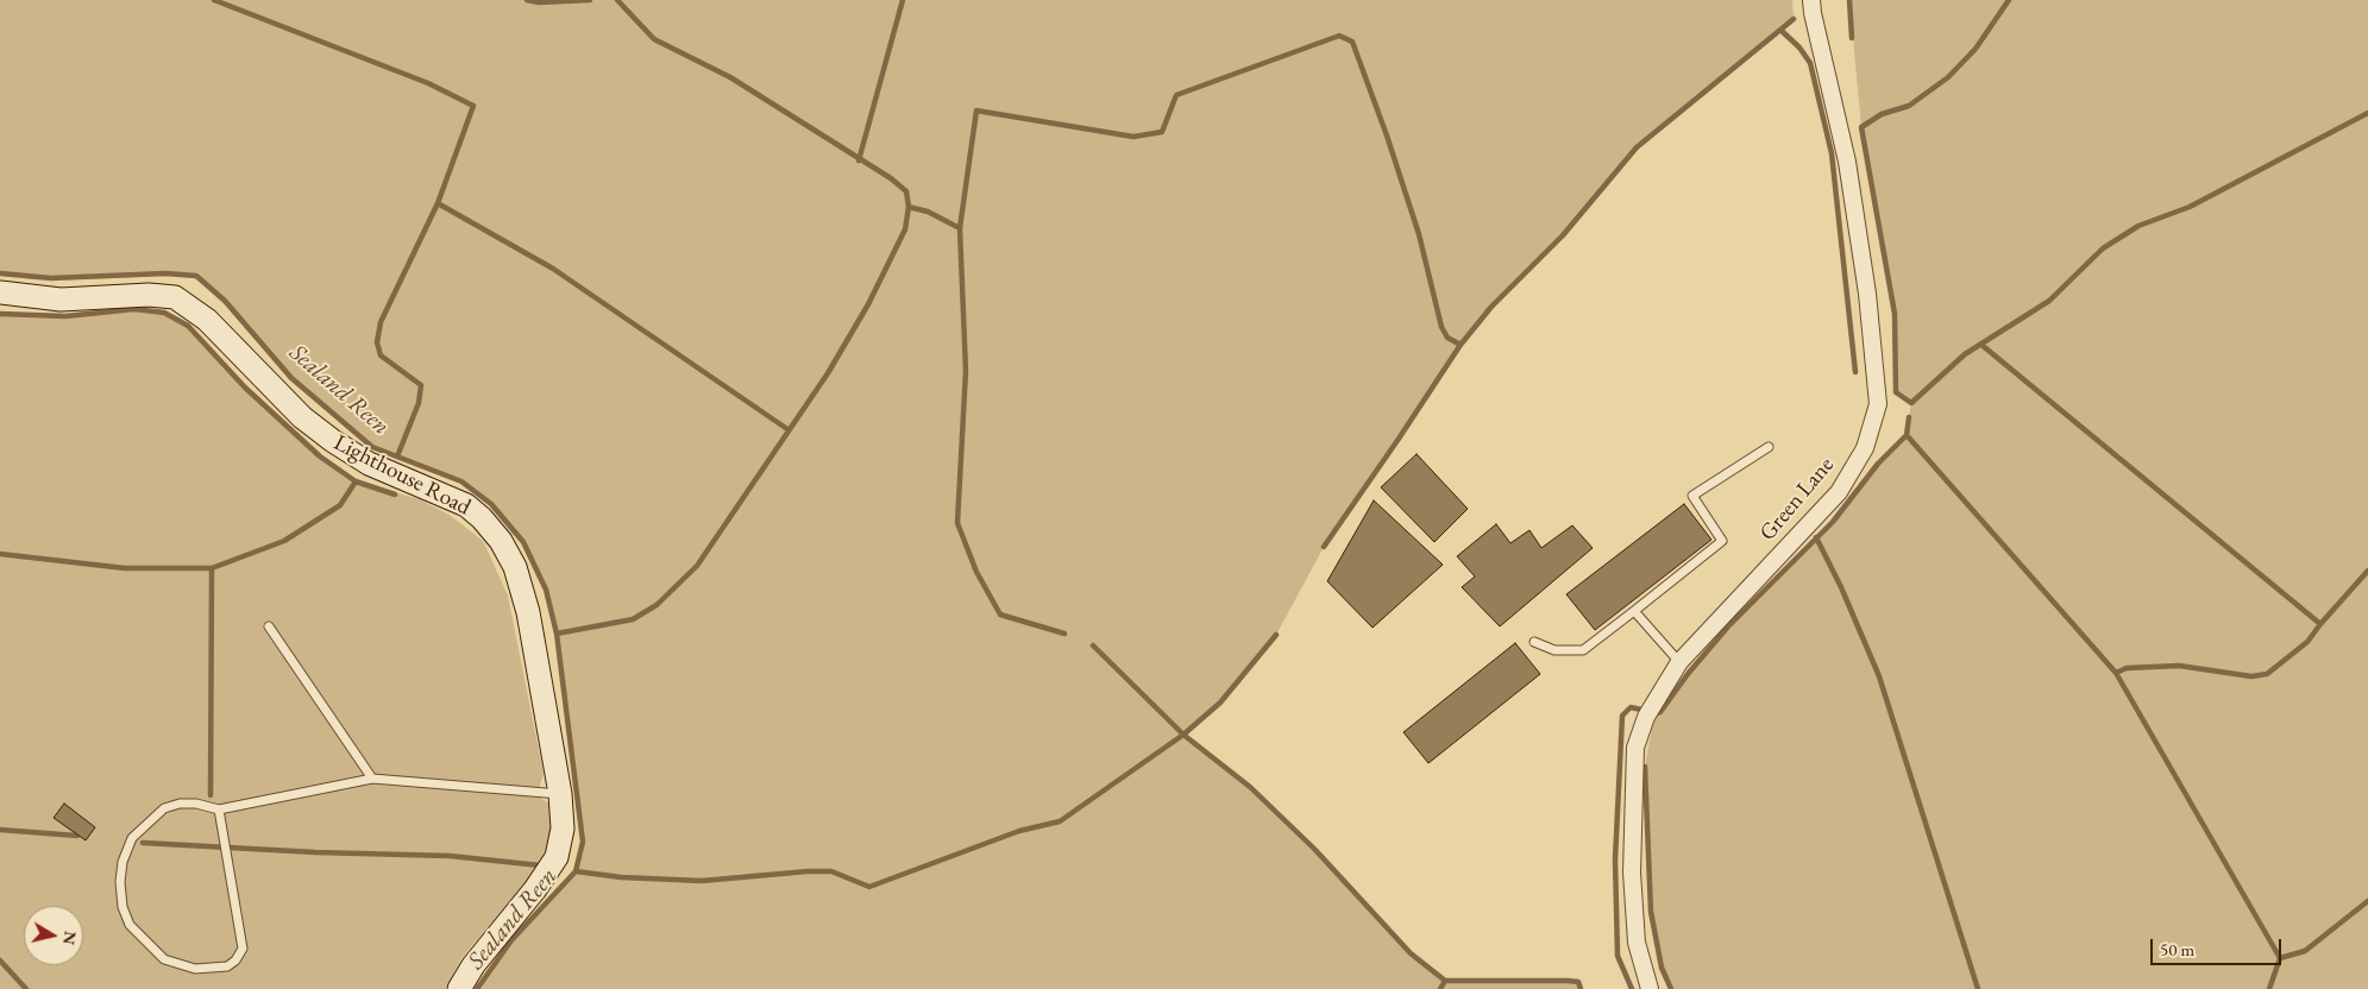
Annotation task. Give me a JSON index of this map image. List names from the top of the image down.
{
  "streets": {
    "main road": ["Lighthouse Road"],
    "street": ["Green Lane"]
  },
  "water": ["Sealand Reen"],
  "scale_bar": "50 m",
  "north": "right"
}
